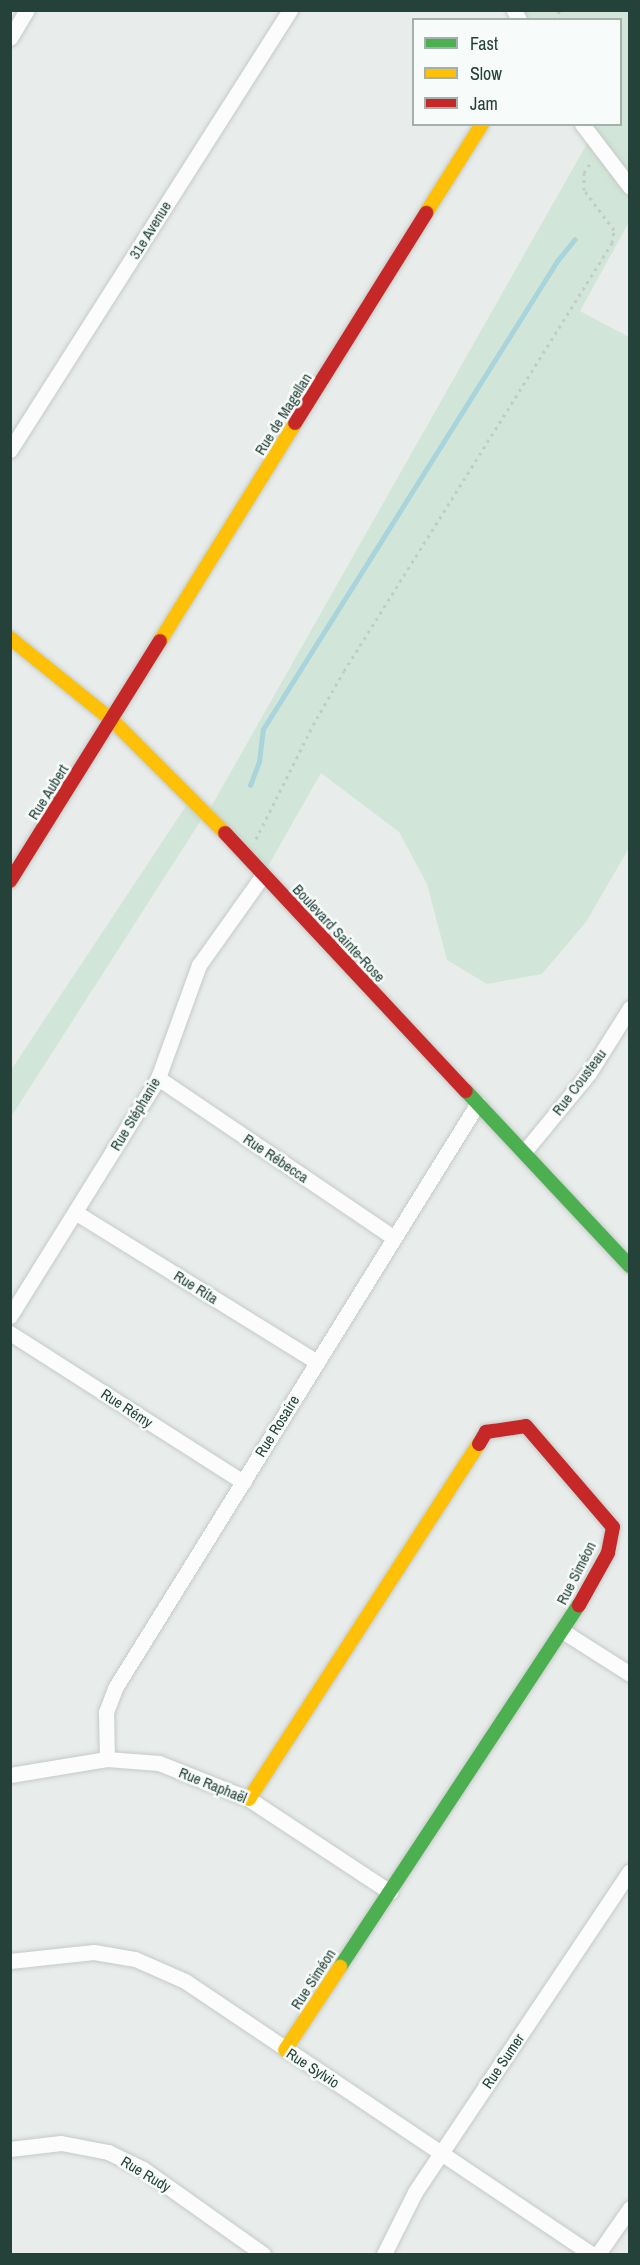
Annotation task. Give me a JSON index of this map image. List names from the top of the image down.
{
  "streets": {
    "street": [
      "31e Avenue",
      "Rue de Magellan",
      "Rue Aubert",
      "Boulevard Sainte-Rose",
      "Rue Cousteau",
      "Rue Stéphanie",
      "Rue Rébecca",
      "Rue Rita",
      "Rue Rémy",
      "Rue Rosaire",
      "Rue Siméon",
      "Rue Raphaël",
      "Rue Sumer",
      "Rue Sylvio",
      "Rue Rudy"
    ]
  },
  "crossings": [
    ["Rue de Magellan", "Rue Aubert"],
    ["Rue de Magellan", "Boulevard Sainte-Rose"],
    ["Rue Aubert", "Boulevard Sainte-Rose"],
    ["Boulevard Sainte-Rose", "Rue Cousteau"],
    ["Boulevard Sainte-Rose", "Rue Stéphanie"],
    ["Boulevard Sainte-Rose", "Rue Rosaire"],
    ["Rue Stéphanie", "Rue Rébecca"],
    ["Rue Stéphanie", "Rue Rita"],
    ["Rue Rébecca", "Rue Rosaire"],
    ["Rue Rita", "Rue Rosaire"],
    ["Rue Rémy", "Rue Rosaire"],
    ["Rue Rosaire", "Rue Raphaël"],
    ["Rue Siméon", "Rue Raphaël"],
    ["Rue Siméon", "Rue Sylvio"],
    ["Rue Sumer", "Rue Sylvio"]
  ],
  "legend": ["Fast", "Slow", "Jam"]
}
